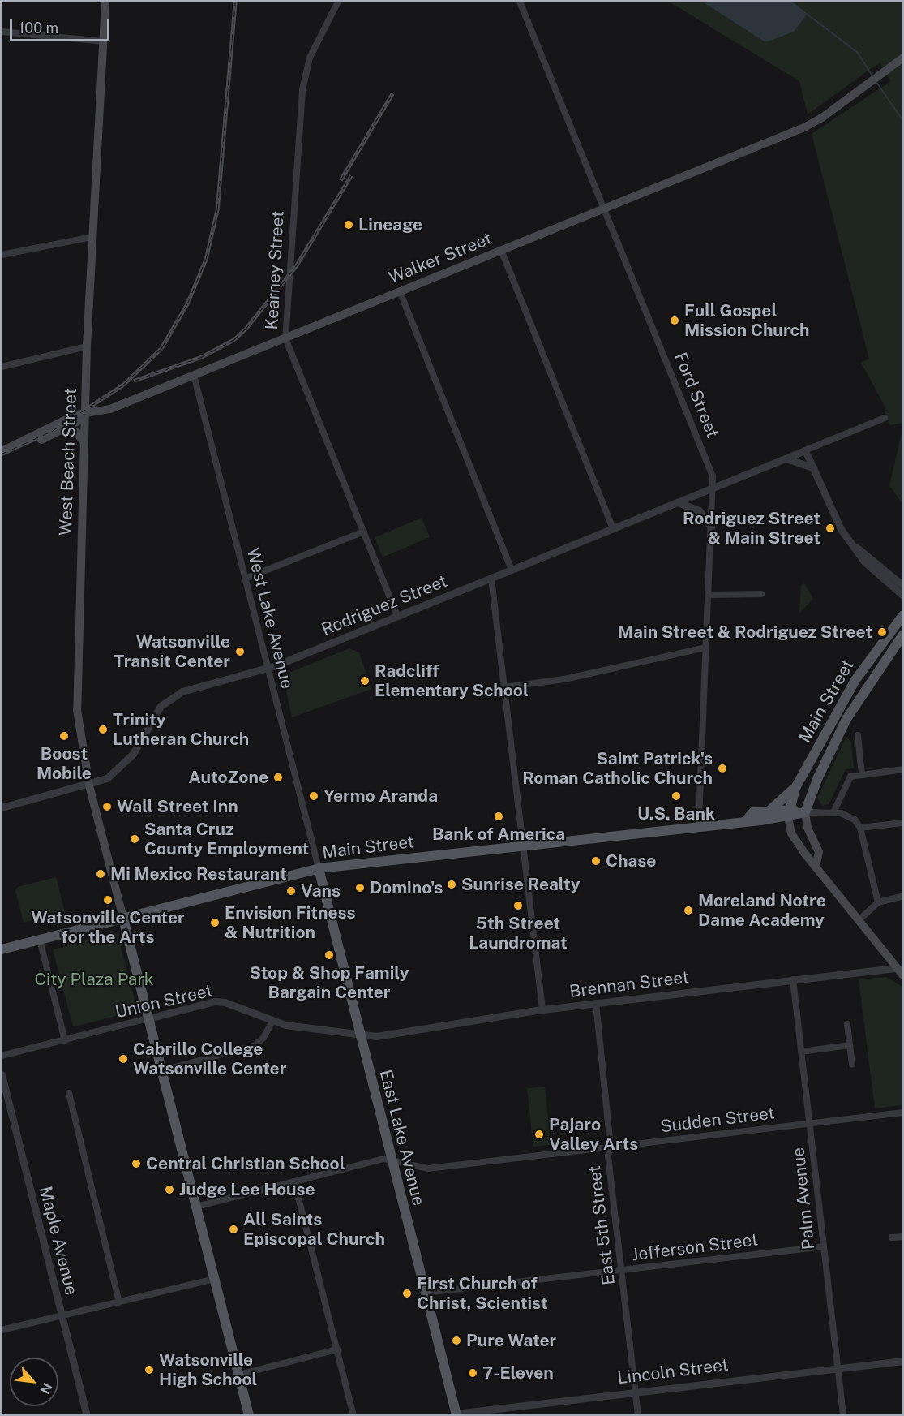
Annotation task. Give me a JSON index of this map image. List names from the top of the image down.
{
  "streets": {
    "main road": [
      "Walker Street",
      "West Beach Street",
      "Main Street",
      "East Lake Avenue"
    ],
    "street": [
      "Kearney Street",
      "Ford Street",
      "Rodriguez Street",
      "West Lake Avenue",
      "Brennan Street",
      "Union Street",
      "Sudden Street",
      "Palm Avenue",
      "East 5th Street",
      "Maple Avenue",
      "Jefferson Street",
      "Lincoln Street"
    ]
  },
  "crossings": [
    ["Walker Street", "Kearney Street"],
    ["Walker Street", "Ford Street"],
    ["Walker Street", "West Beach Street"],
    ["Walker Street", "West Lake Avenue"],
    ["Kearney Street", "Rodriguez Street"],
    ["Ford Street", "Rodriguez Street"],
    ["Ford Street", "Main Street"],
    ["West Beach Street", "Rodriguez Street"],
    ["West Beach Street", "Main Street"],
    ["Rodriguez Street", "West Lake Avenue"],
    ["West Lake Avenue", "Main Street"],
    ["West Lake Avenue", "East Lake Avenue"],
    ["Main Street", "East Lake Avenue"],
    ["Brennan Street", "Union Street"],
    ["Brennan Street", "East Lake Avenue"],
    ["Brennan Street", "Palm Avenue"],
    ["Brennan Street", "East 5th Street"],
    ["Union Street", "East Lake Avenue"],
    ["Sudden Street", "East Lake Avenue"],
    ["Sudden Street", "Palm Avenue"],
    ["Sudden Street", "East 5th Street"],
    ["East Lake Avenue", "Jefferson Street"],
    ["East Lake Avenue", "Lincoln Street"],
    ["Palm Avenue", "Jefferson Street"],
    ["Palm Avenue", "Lincoln Street"],
    ["East 5th Street", "Jefferson Street"],
    ["East 5th Street", "Lincoln Street"]
  ],
  "parks": ["City Plaza Park"],
  "places": [
    "Lineage",
    "Full Gospel Mission Church",
    "Rodriguez Street & Main Street",
    "Main Street & Rodriguez Street",
    "Watsonville Transit Center",
    "Radcliff Elementary School",
    "Trinity Lutheran Church",
    "Boost Mobile",
    "Saint Patrick's Roman Catholic Church",
    "AutoZone",
    "Yermo Aranda",
    "U.S. Bank",
    "Wall Street Inn",
    "Bank of America",
    "Santa Cruz County Employment",
    "Chase",
    "Mi Mexico Restaurant",
    "Sunrise Realty",
    "Domino's",
    "Vans",
    "Watsonville Center for the Arts",
    "5th Street Laundromat",
    "Moreland Notre Dame Academy",
    "Envision Fitness & Nutrition",
    "Stop & Shop Family Bargain Center",
    "Cabrillo College Watsonville Center",
    "Pajaro Valley Arts",
    "Central Christian School",
    "Judge Lee House",
    "All Saints Episcopal Church",
    "First Church of Christ, Scientist",
    "Pure Water",
    "Watsonville High School",
    "7-Eleven"
  ],
  "scale_bar": "100 m",
  "north": "bottom right"
}
